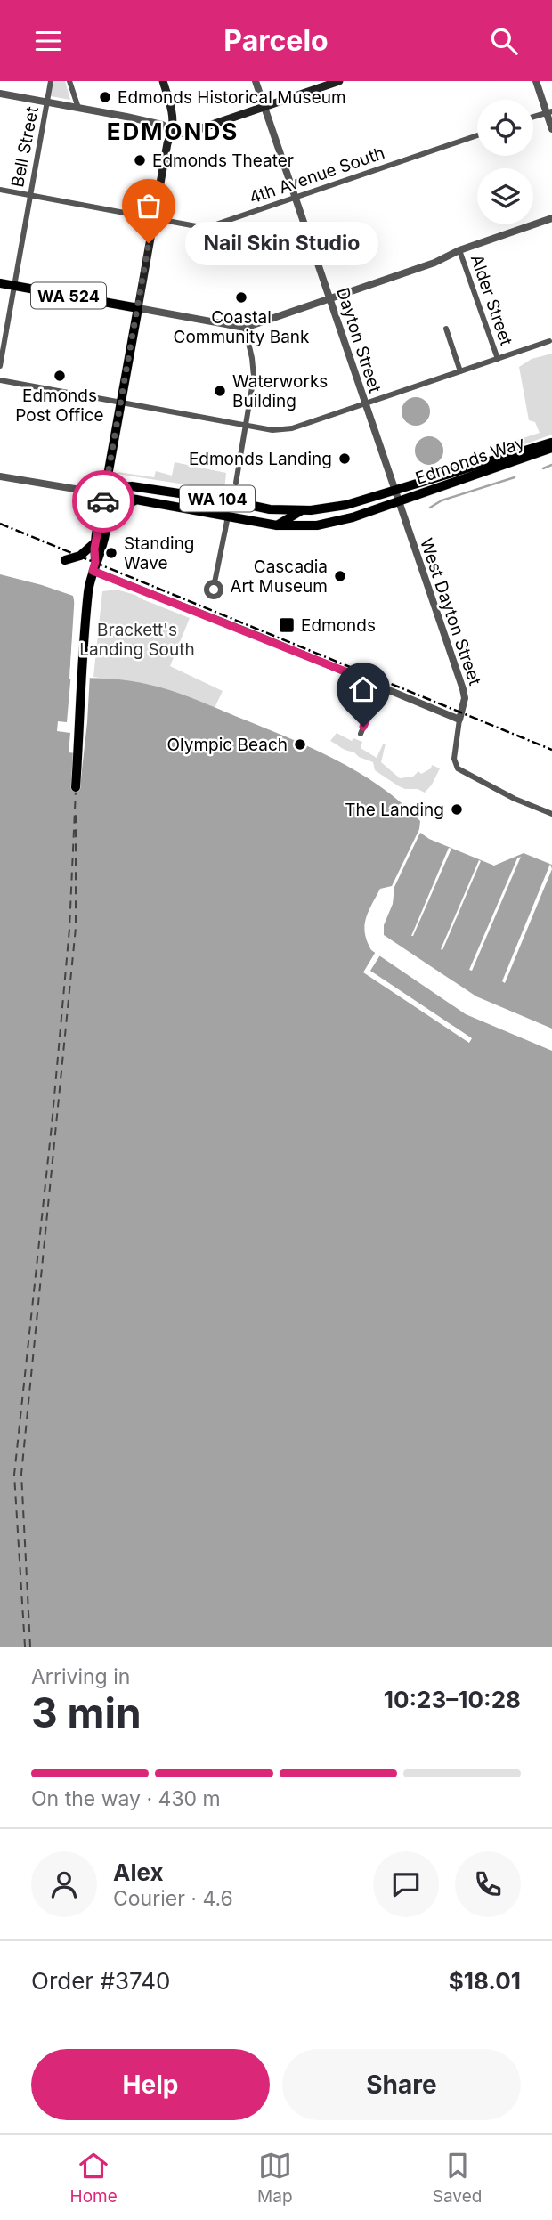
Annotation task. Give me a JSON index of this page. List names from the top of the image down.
{
  "streets": {
    "main road": ["WA 524", "Edmonds Way", "WA 104"],
    "street": [
      "Bell Street",
      "4th Avenue South",
      "Alder Street",
      "Dayton Street",
      "West Dayton Street"
    ]
  },
  "crossings": [
    ["Bell Street", "4th Avenue South"],
    ["Bell Street", "WA 524"],
    ["4th Avenue South", "Dayton Street"],
    ["Dayton Street", "Edmonds Way"],
    ["Dayton Street", "WA 104"],
    ["Dayton Street", "West Dayton Street"],
    ["Edmonds Way", "WA 104"],
    ["Edmonds Way", "West Dayton Street"],
    ["WA 104", "West Dayton Street"]
  ],
  "districts": ["EDMONDS"],
  "parks": ["Brackett's Landing South"],
  "places": {
    "other": [
      "Edmonds Historical Museum",
      "Edmonds Theater",
      "Nail Skin Studio",
      "Coastal Community Bank",
      "Edmonds Post Office",
      "Waterworks Building",
      "Edmonds Landing",
      "Standing Wave",
      "Cascadia Art Museum",
      "Olympic Beach",
      "The Landing"
    ],
    "transit": ["Edmonds"]
  },
  "page": {
    "header": "Parcelo",
    "bubble": "Nail Skin Studio",
    "heading": ["3 min", "Arriving in", "10:23–10:28"],
    "panel": [
      "Alex",
      "Courier · 4.6",
      "Order #3740",
      "$18.01"
    ],
    "bar": "On the way · 430 m",
    "buttons": ["Help", "Share"],
    "tabs": ["Home", "Map", "Saved"]
  }
}
